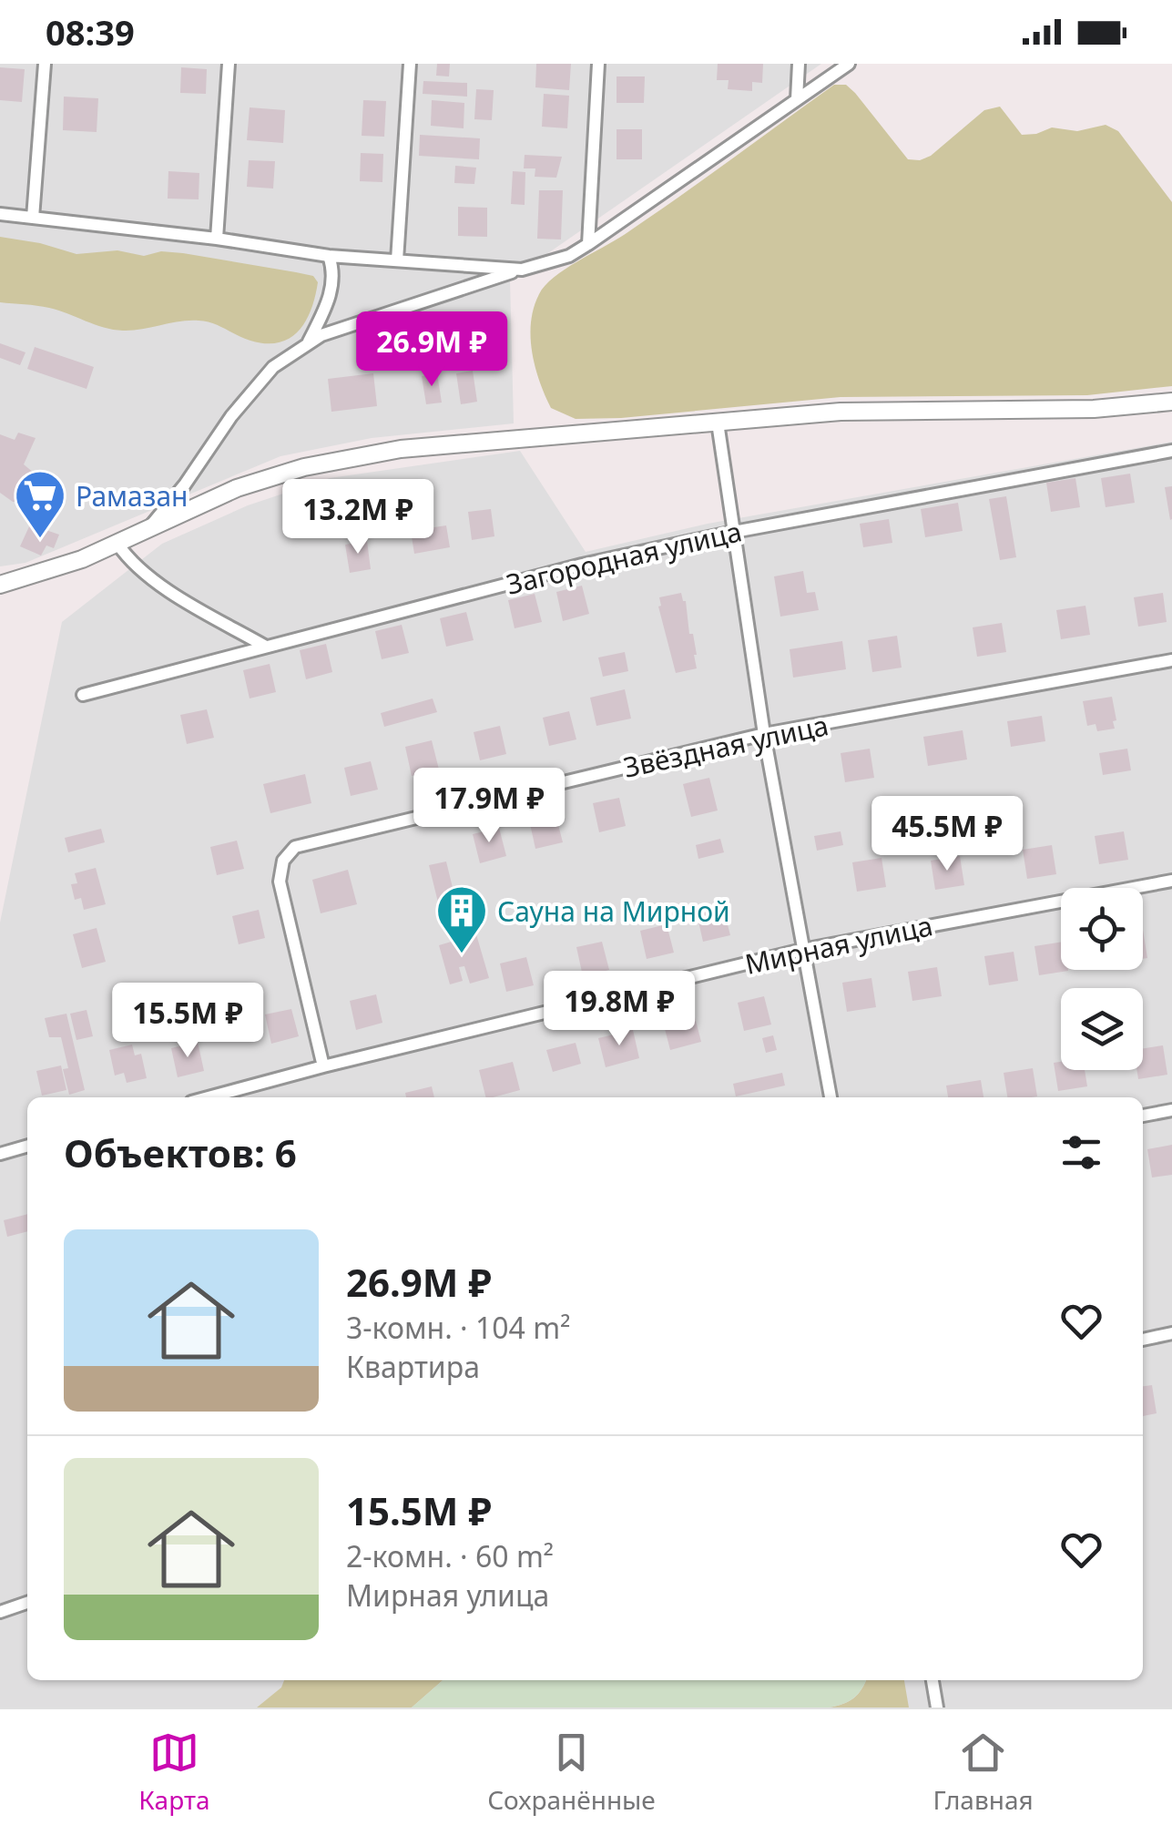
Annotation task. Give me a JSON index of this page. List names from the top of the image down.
{
  "streets": {
    "street": ["Загородная улица", "Звёздная улица", "Мирная улица"]
  },
  "crossings": [
    ["Звёздная улица", "Мирная улица"]
  ],
  "places": {
    "supermarket": ["Рамазан"],
    "building": ["Сауна на Мирной"]
  },
  "page": {
    "status": "08:39",
    "price": [
      "26.9M ₽",
      "13.2M ₽",
      "17.9M ₽",
      "45.5M ₽",
      "19.8M ₽",
      "15.5M ₽"
    ],
    "heading": "Объектов: 6",
    "list": [
      {
        "name": "26.9M ₽",
        "note": "3-комн. · 104 m² · Квартира"
      },
      {
        "name": "15.5M ₽",
        "note": "2-комн. · 60 m² · Мирная улица"
      }
    ],
    "tabs": ["Карта", "Сохранённые", "Главная"]
  }
}
